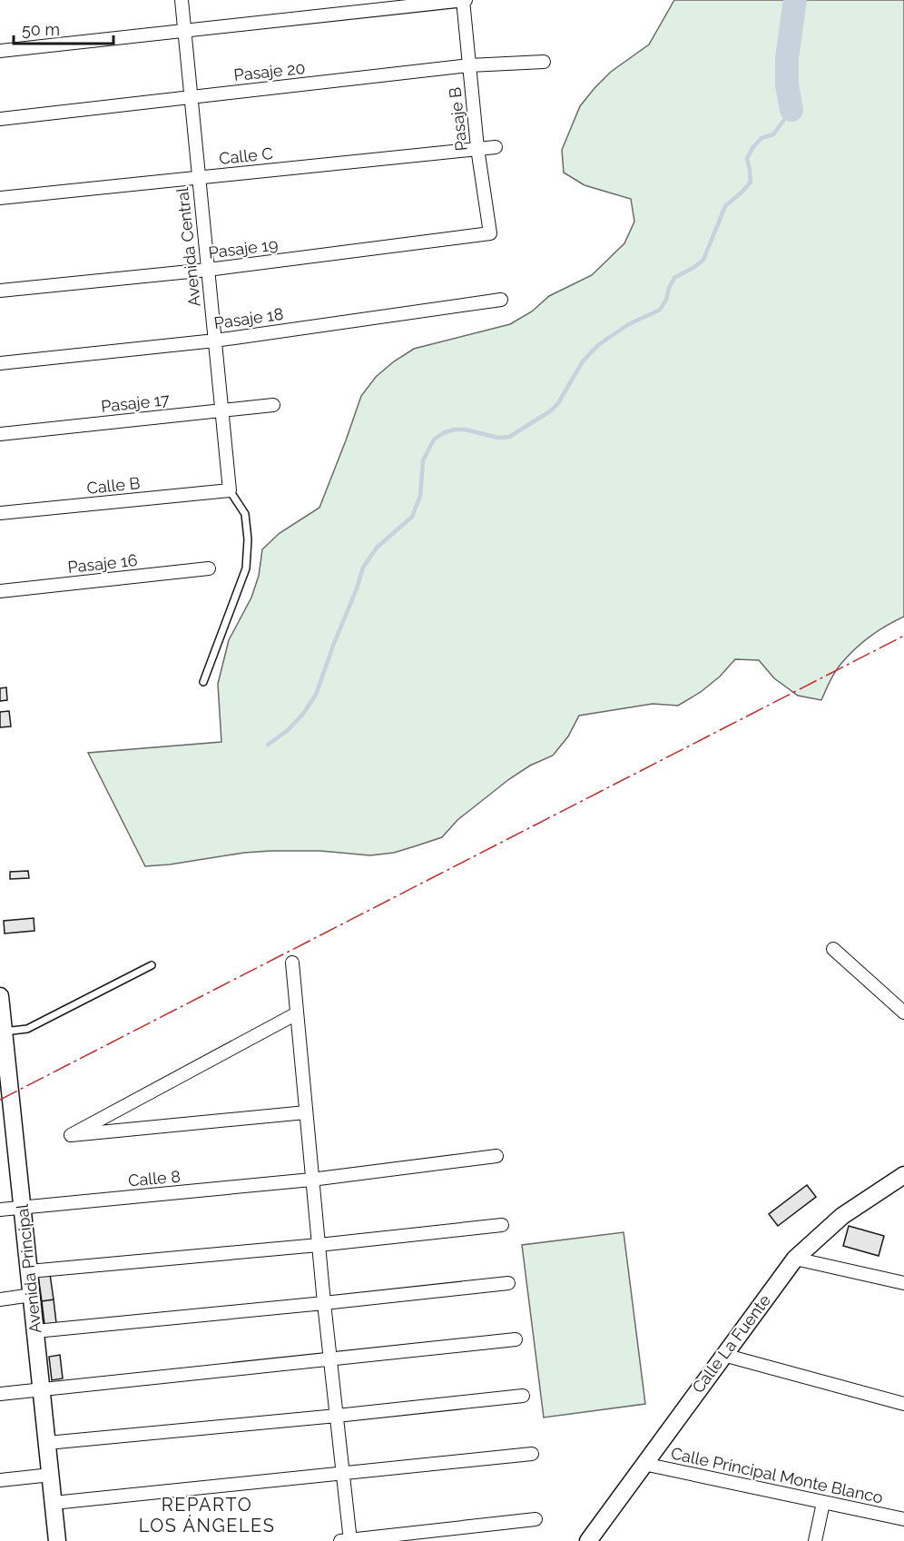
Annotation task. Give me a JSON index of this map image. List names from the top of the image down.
{
  "streets": {
    "street": [
      "Pasaje 20",
      "Pasaje B",
      "Calle C",
      "Avenida Central",
      "Pasaje 19",
      "Pasaje 18",
      "Pasaje 17",
      "Calle B",
      "Pasaje 16",
      "Calle 8",
      "Avenida Principal",
      "Calle La Fuente",
      "Calle Principal Monte Blanco"
    ]
  },
  "crossings": [
    ["Pasaje 20", "Pasaje B"],
    ["Pasaje 20", "Avenida Central"],
    ["Pasaje B", "Calle C"],
    ["Pasaje B", "Pasaje 19"],
    ["Calle C", "Avenida Central"],
    ["Avenida Central", "Pasaje 19"],
    ["Avenida Central", "Pasaje 18"],
    ["Avenida Central", "Pasaje 17"],
    ["Avenida Central", "Calle B"],
    ["Calle 8", "Avenida Principal"],
    ["Calle La Fuente", "Calle Principal Monte Blanco"]
  ],
  "districts": ["REPARTO LOS ÁNGELES"],
  "scale_bar": "50 m"
}
